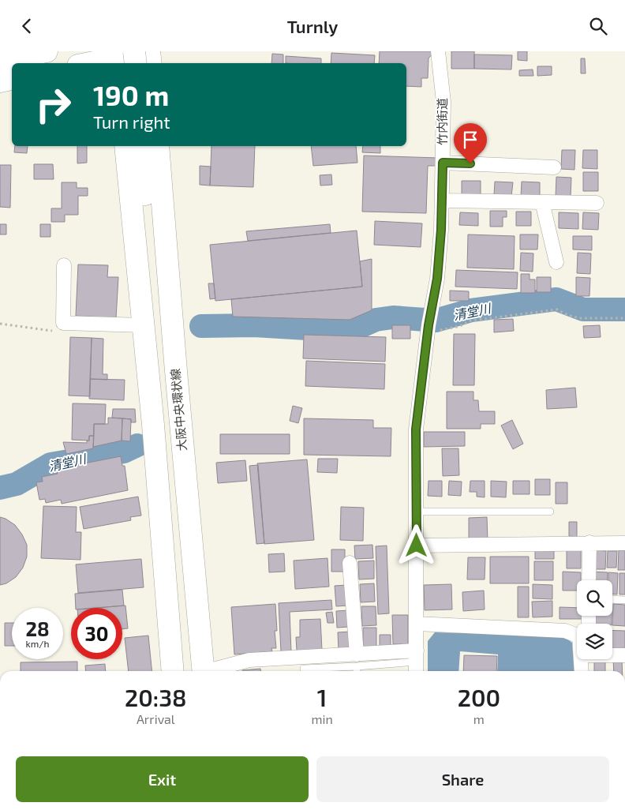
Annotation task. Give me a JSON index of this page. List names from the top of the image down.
{
  "streets": {
    "main road": ["大阪中央環状線"],
    "street": ["竹内街道"]
  },
  "water": ["清堂川"],
  "page": {
    "header": "Turnly",
    "turn": ["190 m", "Turn right"],
    "speed": "28 km/h",
    "limit": "30",
    "eta": [
      "20:38",
      "Arrival",
      "1",
      "min",
      "200",
      "m"
    ],
    "buttons": ["Exit", "Share"]
  }
}
